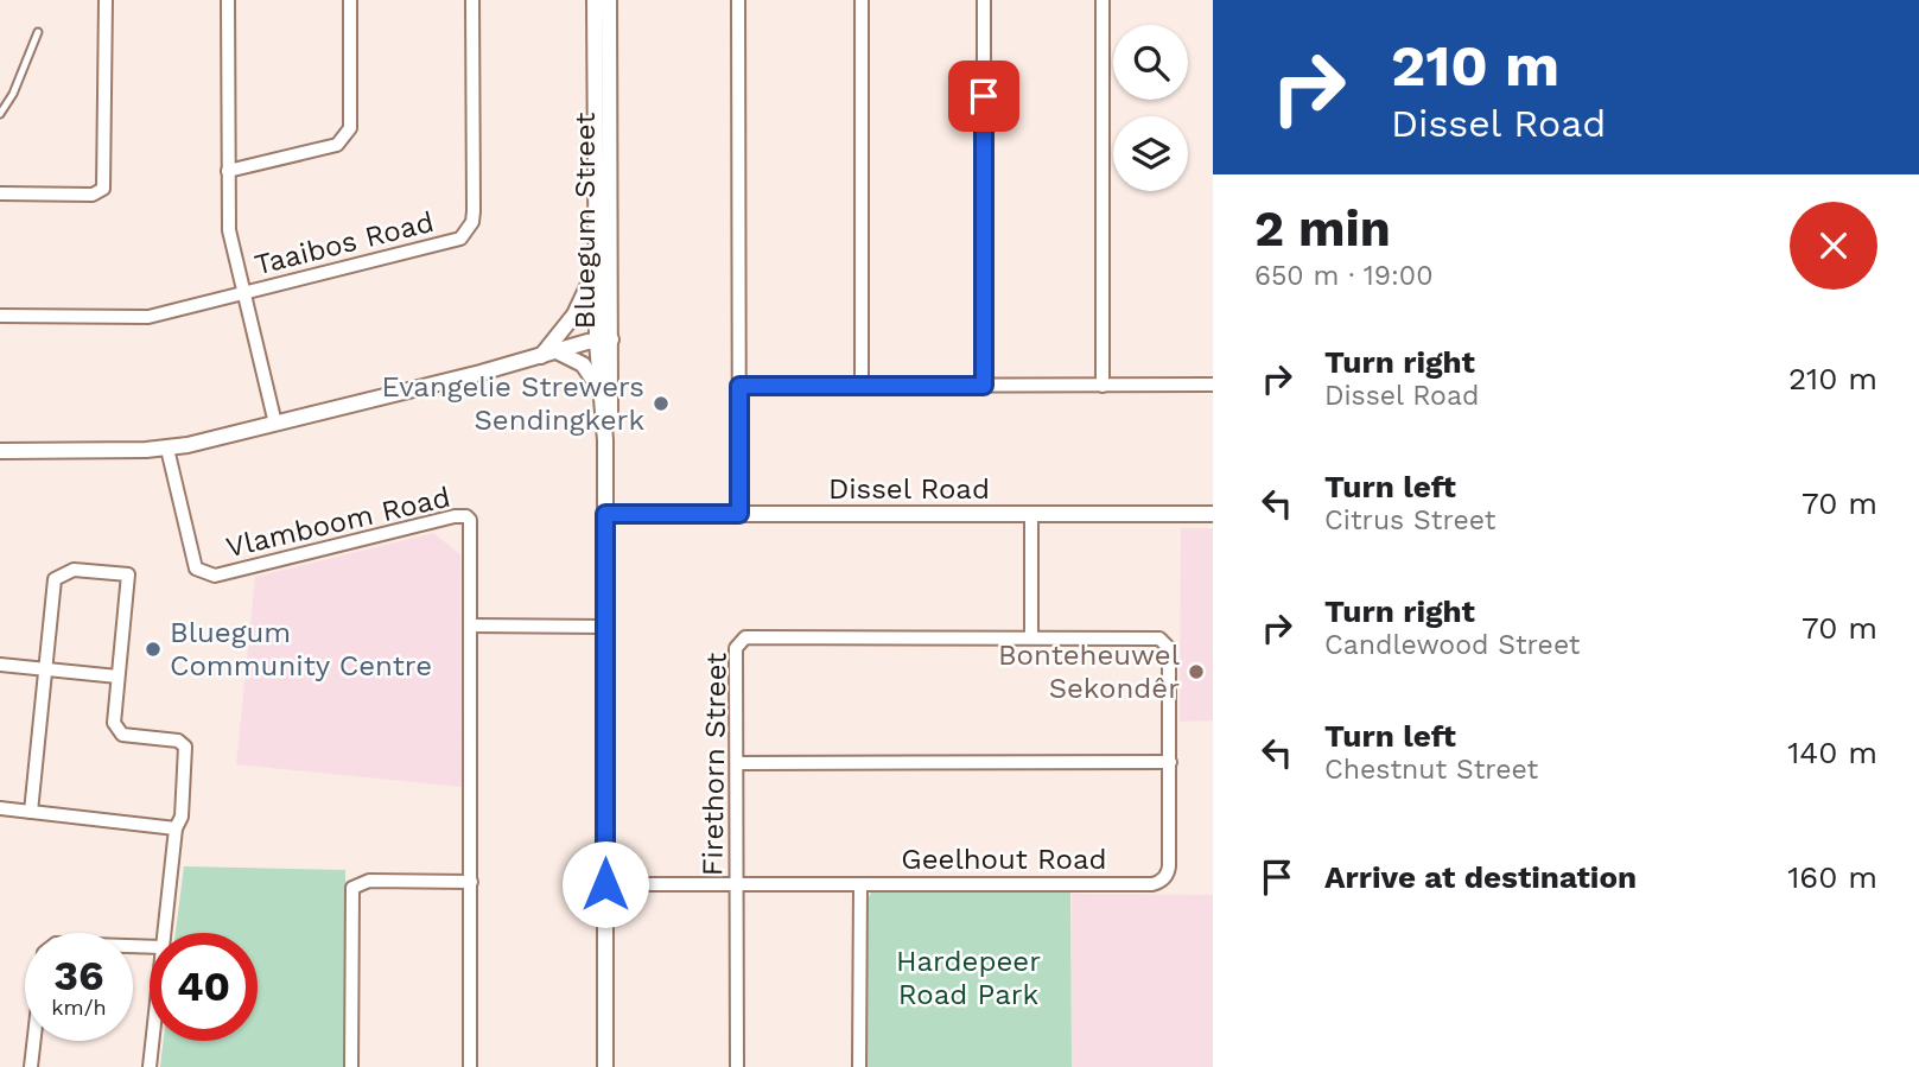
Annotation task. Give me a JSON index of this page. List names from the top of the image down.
{
  "streets": {
    "street": [
      "Bluegum Street",
      "Taaibos Road",
      "Dissel Road",
      "Vlamboom Road",
      "Firethorn Street",
      "Geelhout Road"
    ]
  },
  "crossings": [
    ["Bluegum Street", "Dissel Road"],
    ["Bluegum Street", "Geelhout Road"],
    ["Firethorn Street", "Geelhout Road"]
  ],
  "parks": ["Hardepeer Road Park"],
  "places": ["Evangelie Strewers Sendingkerk", "Bluegum Community Centre", "Bonteheuwel Sekondêr"],
  "page": {
    "turn": ["210 m", "Dissel Road"],
    "heading": ["2 min", "650 m · 19:00"],
    "list": [
      {
        "name": "Turn right",
        "note": "Dissel Road",
        "value": "210 m"
      },
      {
        "name": "Turn left",
        "note": "Citrus Street",
        "value": "70 m"
      },
      {
        "name": "Turn right",
        "note": "Candlewood Street",
        "value": "70 m"
      },
      {
        "name": "Turn left",
        "note": "Chestnut Street",
        "value": "140 m"
      },
      {
        "name": "Arrive at destination",
        "value": "160 m"
      }
    ],
    "speed": "36 km/h",
    "limit": "40"
  }
}
